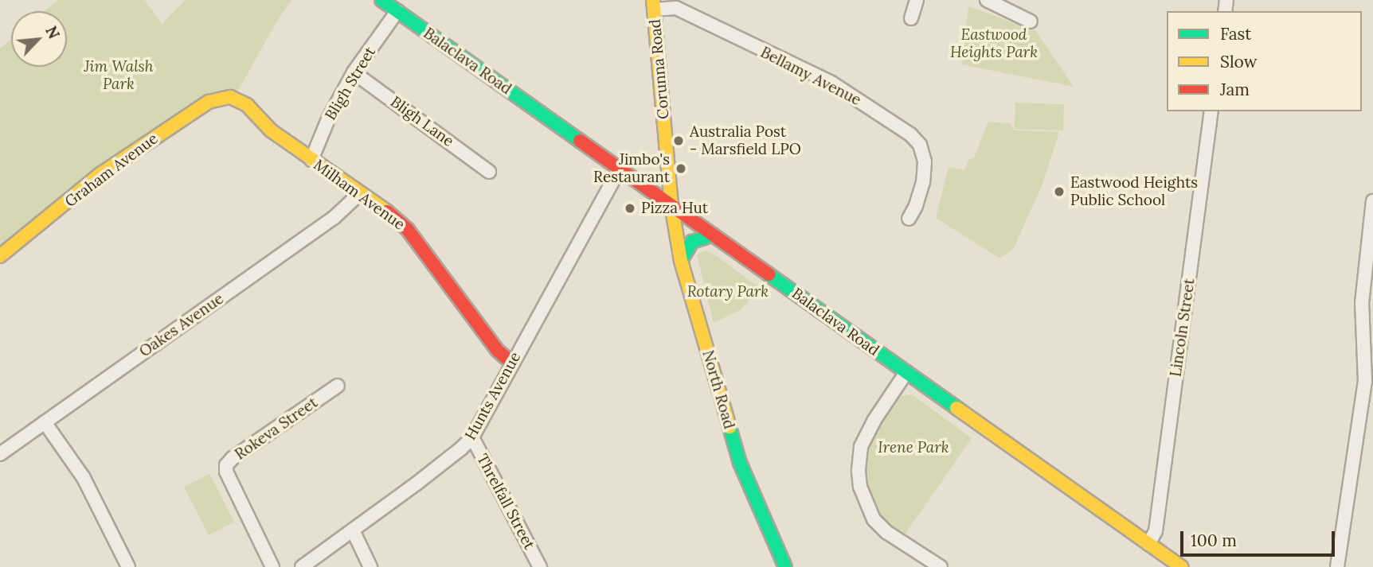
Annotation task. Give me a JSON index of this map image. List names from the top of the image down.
{
  "streets": {
    "street": [
      "Balaclava Road",
      "Corunna Road",
      "Bellamy Avenue",
      "Bligh Street",
      "Bligh Lane",
      "Graham Avenue",
      "Milham Avenue",
      "Oakes Avenue",
      "Lincoln Street",
      "North Road",
      "Hunts Avenue",
      "Rokeva Street",
      "Threlfall Street"
    ]
  },
  "crossings": [
    ["Balaclava Road", "Corunna Road"],
    ["Balaclava Road", "Bligh Street"],
    ["Balaclava Road", "Lincoln Street"],
    ["Balaclava Road", "North Road"],
    ["Balaclava Road", "Hunts Avenue"],
    ["Corunna Road", "Bellamy Avenue"],
    ["Corunna Road", "North Road"],
    ["Bligh Street", "Bligh Lane"],
    ["Bligh Street", "Milham Avenue"],
    ["Graham Avenue", "Milham Avenue"],
    ["Milham Avenue", "Oakes Avenue"],
    ["Milham Avenue", "Hunts Avenue"],
    ["Hunts Avenue", "Threlfall Street"]
  ],
  "parks": [
    "Eastwood Heights Park",
    "Jim Walsh Park",
    "Rotary Park",
    "Irene Park"
  ],
  "places": [
    "Australia Post - Marsfield LPO",
    "Jimbo's Restaurant",
    "Eastwood Heights Public School",
    "Pizza Hut"
  ],
  "legend": ["Fast", "Slow", "Jam"],
  "scale_bar": "100 m",
  "north": "top right"
}
